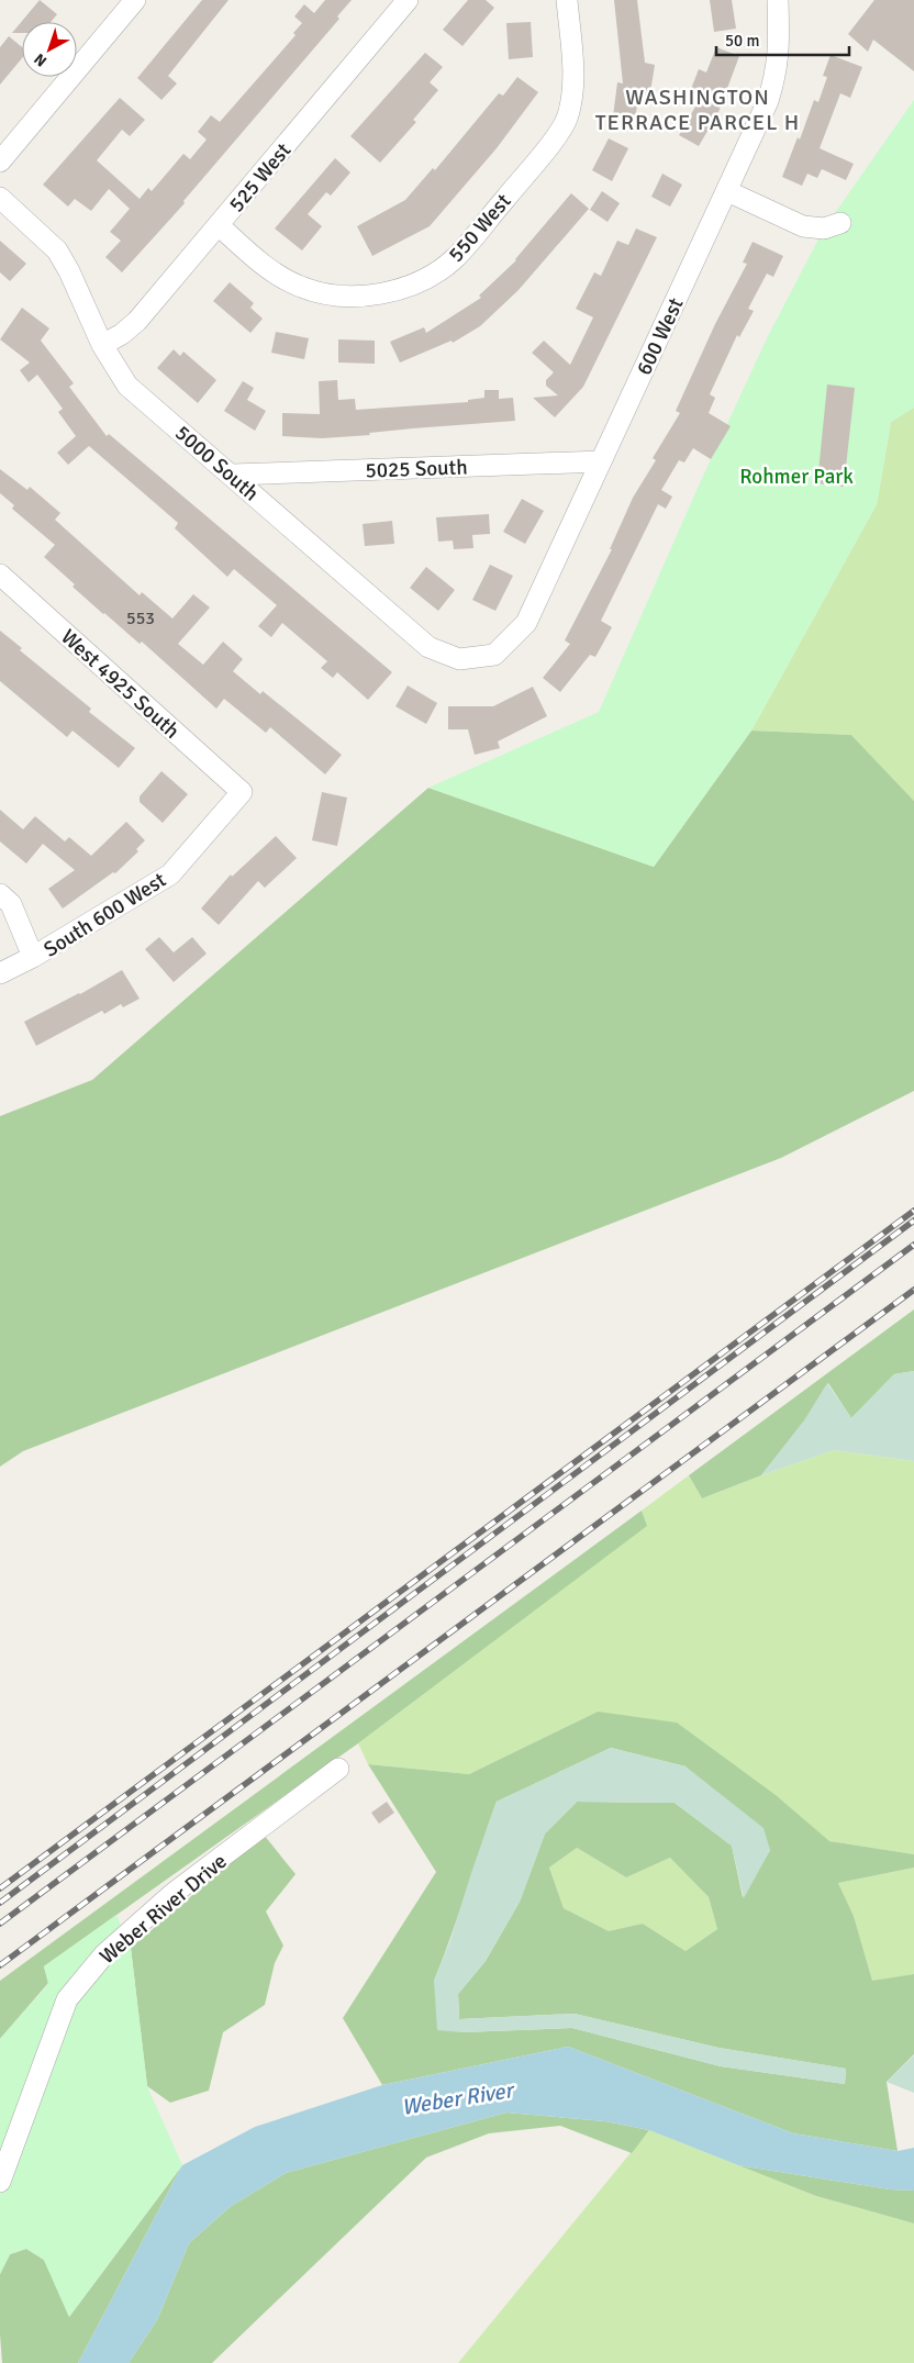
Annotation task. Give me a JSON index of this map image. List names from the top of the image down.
{
  "streets": {
    "street": [
      "525 West",
      "550 West",
      "600 West",
      "5000 South",
      "5025 South",
      "West 4925 South",
      "South 600 West",
      "Weber River Drive"
    ]
  },
  "crossings": [
    ["525 West", "550 West"],
    ["525 West", "5000 South"],
    ["600 West", "5000 South"],
    ["600 West", "5025 South"],
    ["5000 South", "5025 South"],
    ["West 4925 South", "South 600 West"]
  ],
  "districts": ["WASHINGTON TERRACE PARCEL H"],
  "water": ["Weber River"],
  "parks": ["Rohmer Park"],
  "house_numbers": ["553"],
  "scale_bar": "50 m",
  "north": "bottom left"
}
